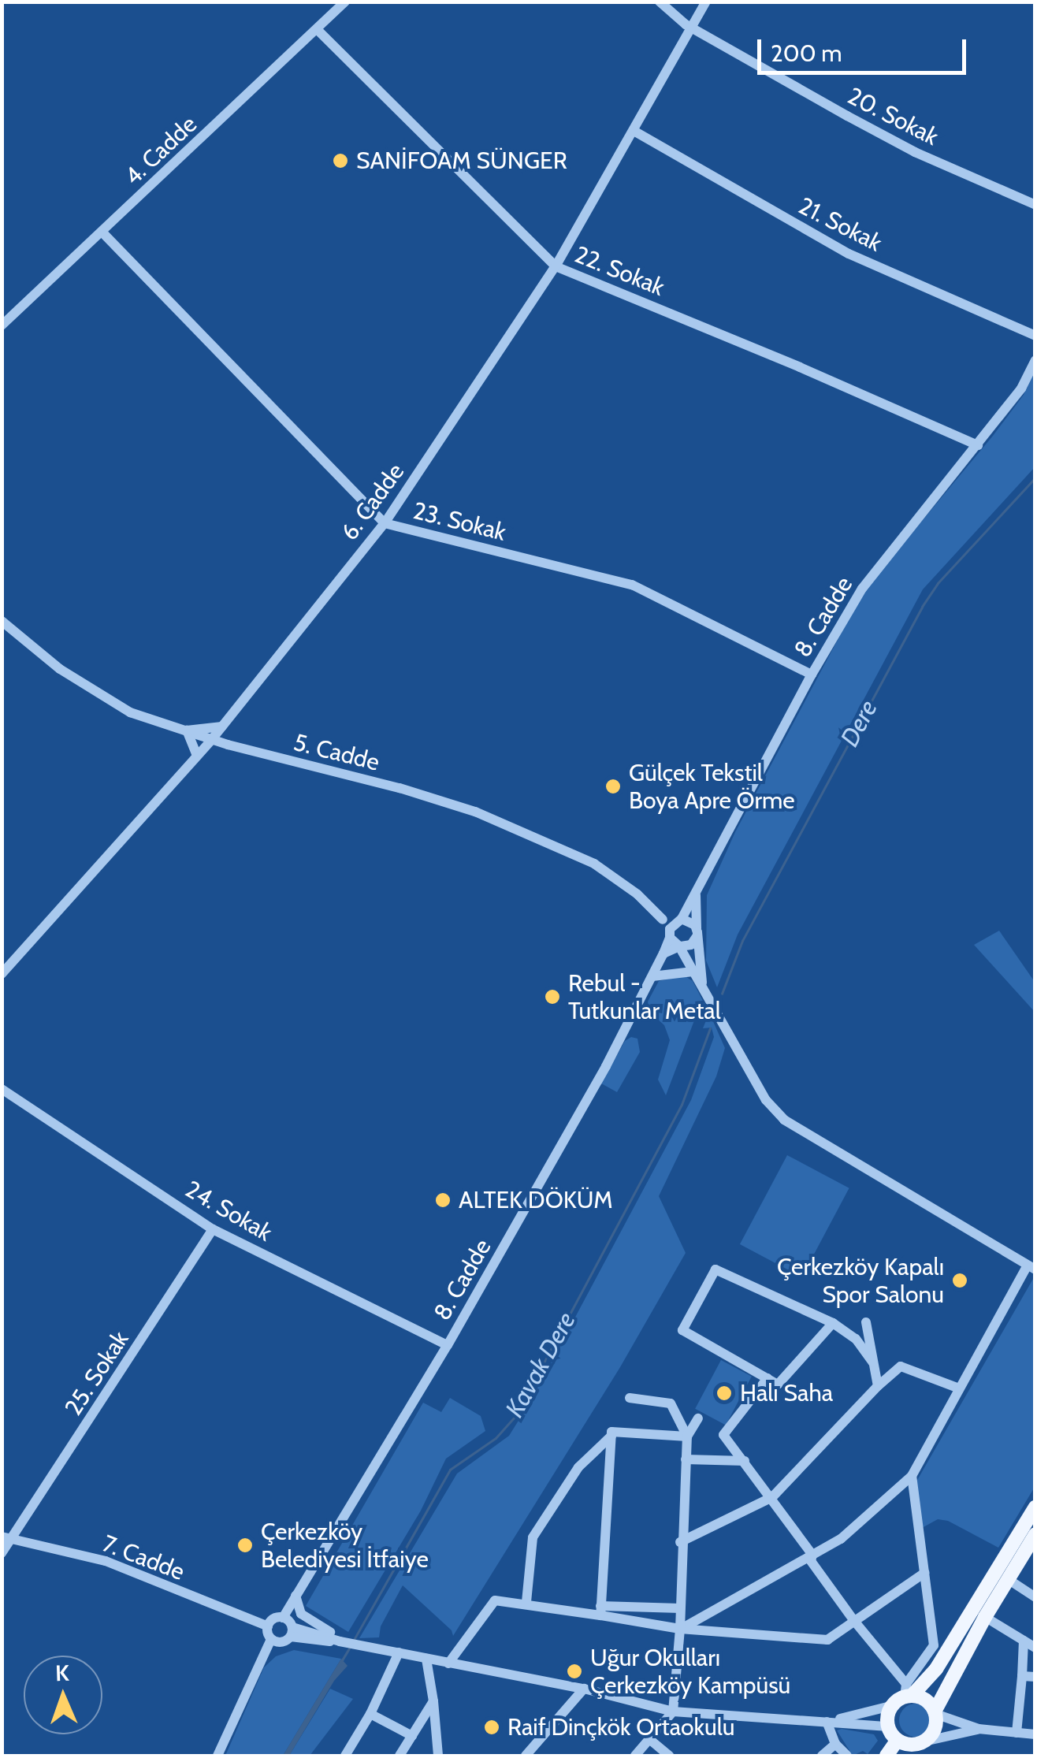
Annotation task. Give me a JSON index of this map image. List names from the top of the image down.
{
  "streets": {
    "street": [
      "20. Sokak",
      "4. Cadde",
      "21. Sokak",
      "22. Sokak",
      "6. Cadde",
      "23. Sokak",
      "8. Cadde",
      "5. Cadde",
      "24. Sokak",
      "25. Sokak",
      "7. Cadde"
    ]
  },
  "crossings": [
    ["20. Sokak", "6. Cadde"],
    ["4. Cadde", "22. Sokak"],
    ["4. Cadde", "23. Sokak"],
    ["21. Sokak", "6. Cadde"],
    ["22. Sokak", "6. Cadde"],
    ["22. Sokak", "8. Cadde"],
    ["6. Cadde", "23. Sokak"],
    ["6. Cadde", "5. Cadde"],
    ["23. Sokak", "8. Cadde"],
    ["8. Cadde", "5. Cadde"],
    ["8. Cadde", "24. Sokak"],
    ["8. Cadde", "7. Cadde"],
    ["24. Sokak", "25. Sokak"],
    ["25. Sokak", "7. Cadde"]
  ],
  "water": ["Dere", "Kavak Dere"],
  "places": [
    "SANİFOAM SÜNGER",
    "Gülçek Tekstil Boya Apre Örme",
    "Rebul - Tutkunlar Metal",
    "ALTEK DÖKÜM",
    "Çerkezköy Kapalı Spor Salonu",
    "Halı Saha",
    "Çerkezköy Belediyesi İtfaiye",
    "Uğur Okulları Çerkezköy Kampüsü",
    "Raif Dinçkök Ortaokulu"
  ],
  "scale_bar": "200 m",
  "north": "top"
}
